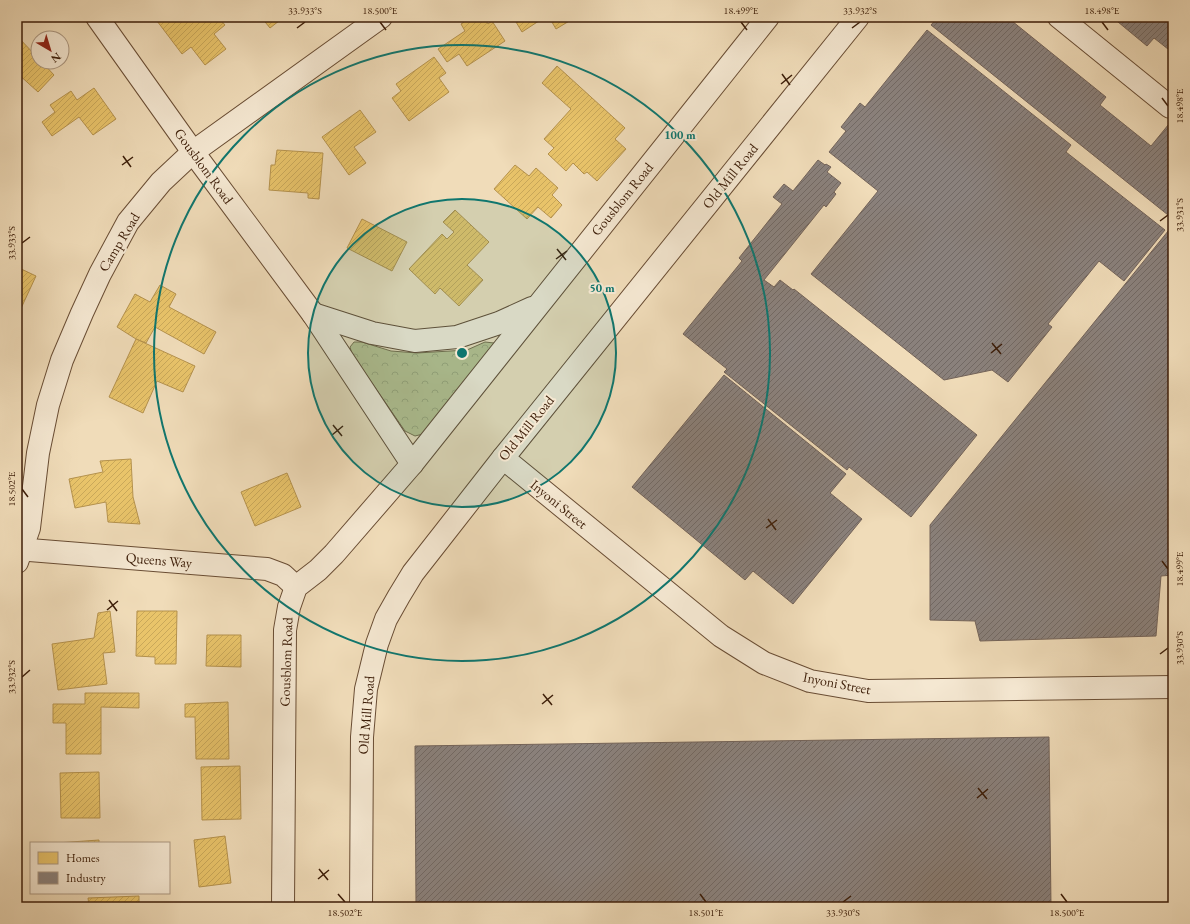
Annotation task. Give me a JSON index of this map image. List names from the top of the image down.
{
  "streets": {
    "street": [
      "Gousblom Road",
      "Old Mill Road",
      "Camp Road",
      "Inyoni Street",
      "Queens Way"
    ]
  },
  "crossings": [
    ["Gousblom Road", "Camp Road"],
    ["Gousblom Road", "Queens Way"],
    ["Old Mill Road", "Inyoni Street"],
    ["Camp Road", "Queens Way"]
  ],
  "legend": ["Homes", "Industry"],
  "north": "bottom right",
  "coordinates": [
    "33.933°S",
    "18.500°E",
    "18.499°E",
    "33.932°S",
    "18.498°E",
    "33.931°S",
    "18.502°E",
    "33.930°S",
    "18.501°E"
  ],
  "rings": ["100 m", "50 m"]
}
